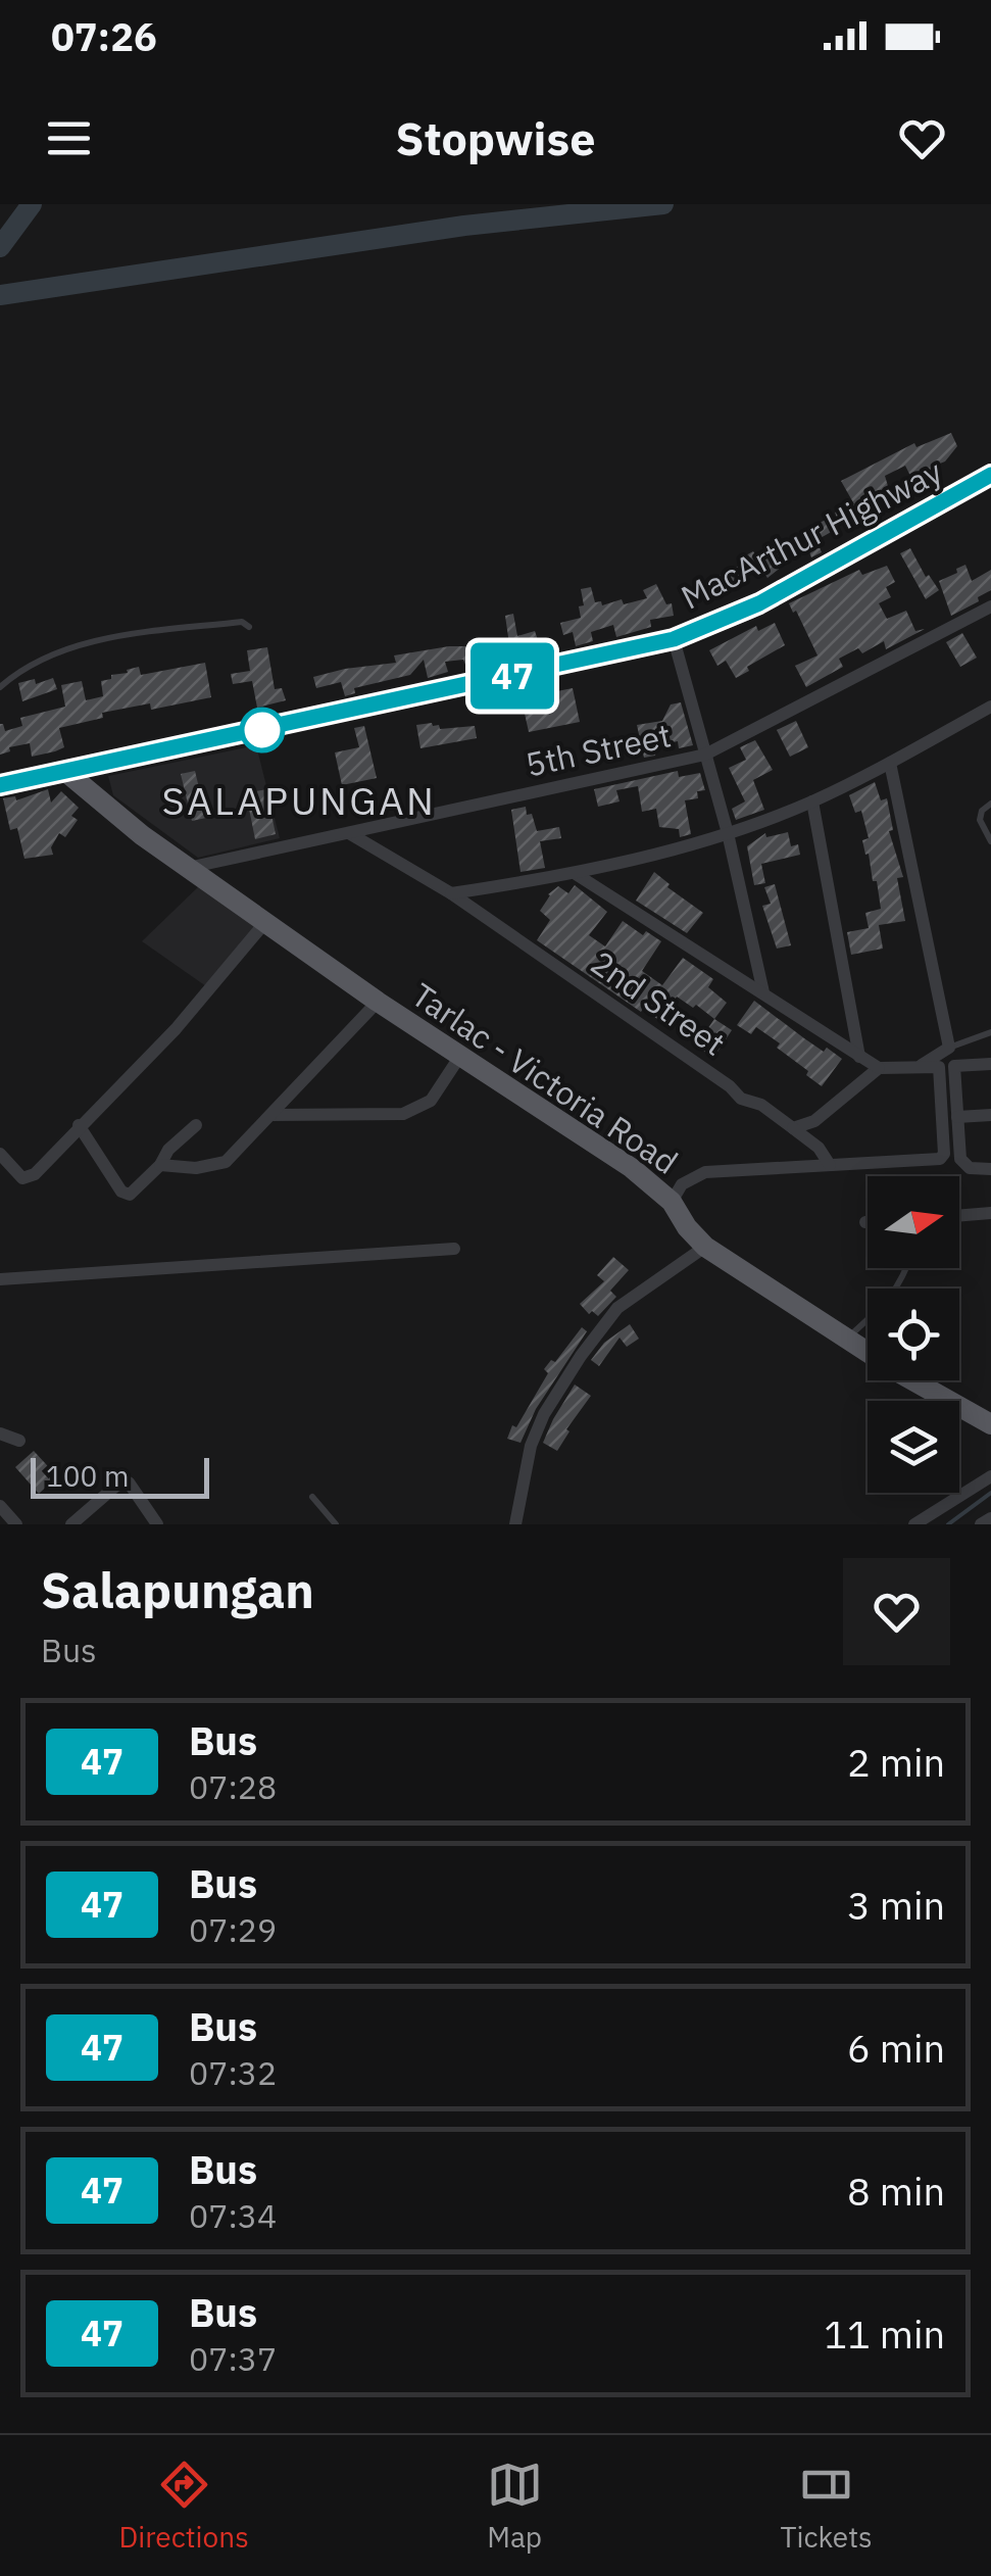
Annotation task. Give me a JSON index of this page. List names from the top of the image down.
{
  "streets": {
    "highway": ["MacArthur Highway"],
    "main road": ["Tarlac - Victoria Road"],
    "street": ["5th Street", "2nd Street"]
  },
  "crossings": [
    ["MacArthur Highway", "Tarlac - Victoria Road"],
    ["5th Street", "2nd Street"],
    ["5th Street", "Tarlac - Victoria Road"]
  ],
  "districts": ["SALAPUNGAN"],
  "lines": ["bus line 47"],
  "scale_bar": "100 m",
  "north": "right",
  "page": {
    "status": "07:26",
    "header": "Stopwise",
    "on_map": "47",
    "scale": "100 m",
    "heading": ["Salapungan", "Bus"],
    "list": [
      {
        "mark": "47",
        "name": "Bus",
        "note": "07:28",
        "value": "2 min"
      },
      {
        "mark": "47",
        "name": "Bus",
        "note": "07:29",
        "value": "3 min"
      },
      {
        "mark": "47",
        "name": "Bus",
        "note": "07:32",
        "value": "6 min"
      },
      {
        "mark": "47",
        "name": "Bus",
        "note": "07:34",
        "value": "8 min"
      },
      {
        "mark": "47",
        "name": "Bus",
        "note": "07:37",
        "value": "11 min"
      }
    ],
    "tabs": ["Directions", "Map", "Tickets"]
  }
}
